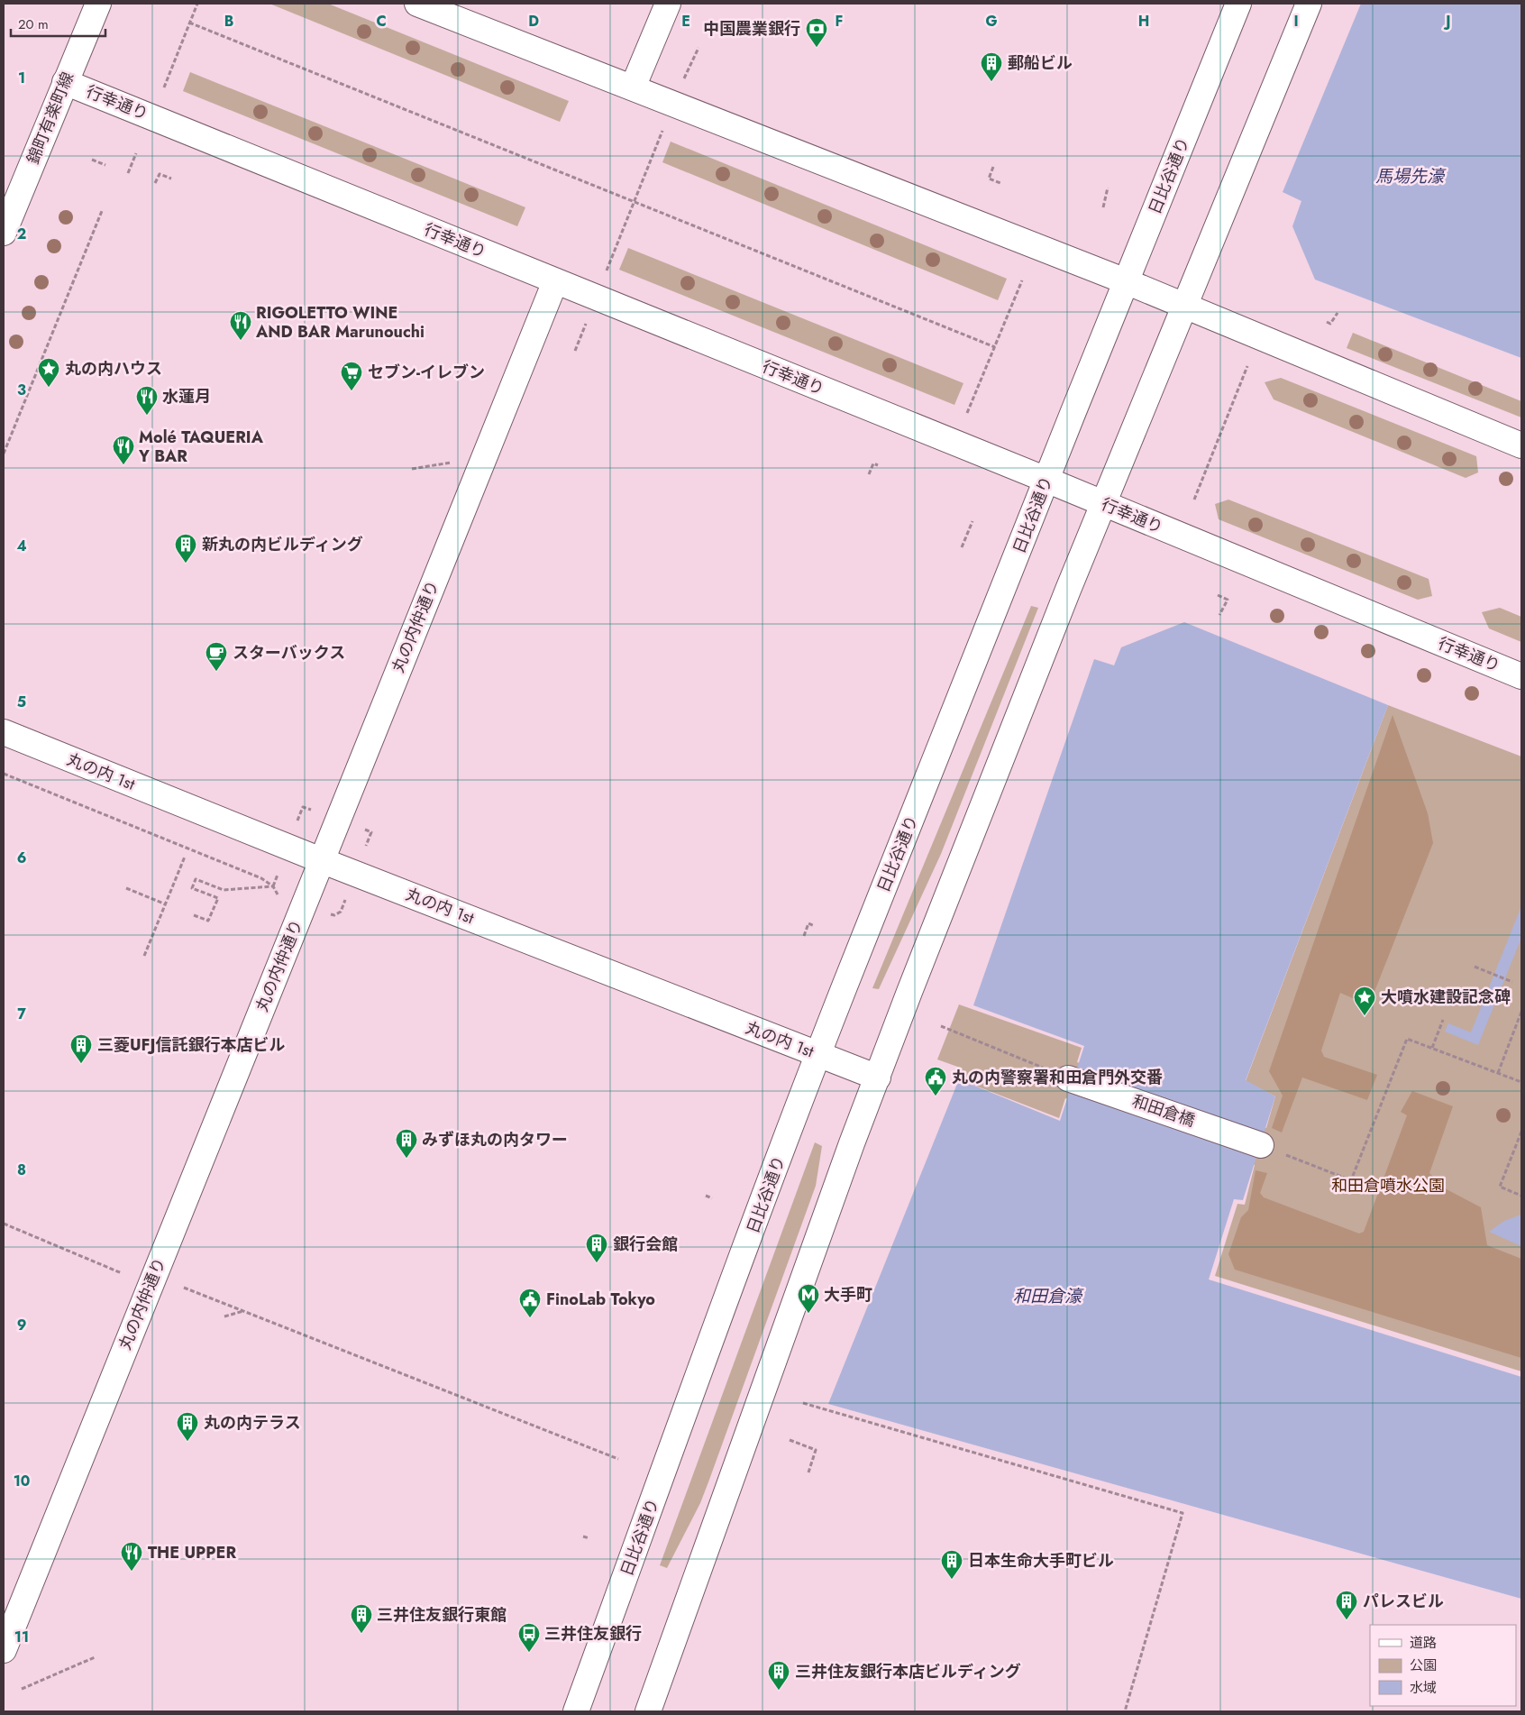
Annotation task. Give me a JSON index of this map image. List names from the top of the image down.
{
  "streets": {
    "main road": [
      "行幸通り",
      "錦町有楽町線",
      "日比谷通り",
      "丸の内仲通り",
      "丸の内 1st",
      "和田倉橋"
    ]
  },
  "crossings": [
    ["行幸通り", "錦町有楽町線"],
    ["行幸通り", "日比谷通り"],
    ["行幸通り", "丸の内仲通り"],
    ["日比谷通り", "丸の内 1st"],
    ["丸の内仲通り", "丸の内 1st"]
  ],
  "water": ["馬場先濠", "和田倉濠"],
  "parks": ["和田倉噴水公園"],
  "places": {
    "bank": ["中国農業銀行"],
    "building": [
      "郵船ビル",
      "新丸の内ビルディング",
      "三菱UFJ信託銀行本店ビル",
      "みずほ丸の内タワー",
      "銀行会館",
      "丸の内テラス",
      "日本生命大手町ビル",
      "パレスビル",
      "三井住友銀行東館",
      "三井住友銀行本店ビルディング"
    ],
    "restaurant": [
      "RIGOLETTO WINE AND BAR Marunouchi",
      "水蓮月",
      "Molé TAQUERIA Y BAR",
      "THE UPPER"
    ],
    "place": ["丸の内ハウス", "大噴水建設記念碑"],
    "supermarket": ["セブン-イレブン"],
    "cafe": ["スターバックス"],
    "public building": ["丸の内警察署和田倉門外交番", "FinoLab Tokyo"],
    "metro station": ["大手町"],
    "bus stop": ["三井住友銀行"]
  },
  "legend": ["道路", "公園", "水域"],
  "scale_bar": "20 m",
  "grid": {
    "columns": [
      "B",
      "C",
      "D",
      "E",
      "F",
      "G",
      "H",
      "I",
      "J"
    ],
    "rows": [
      "1",
      "2",
      "3",
      "4",
      "5",
      "6",
      "7",
      "8",
      "9",
      "10",
      "11"
    ]
  }
}
